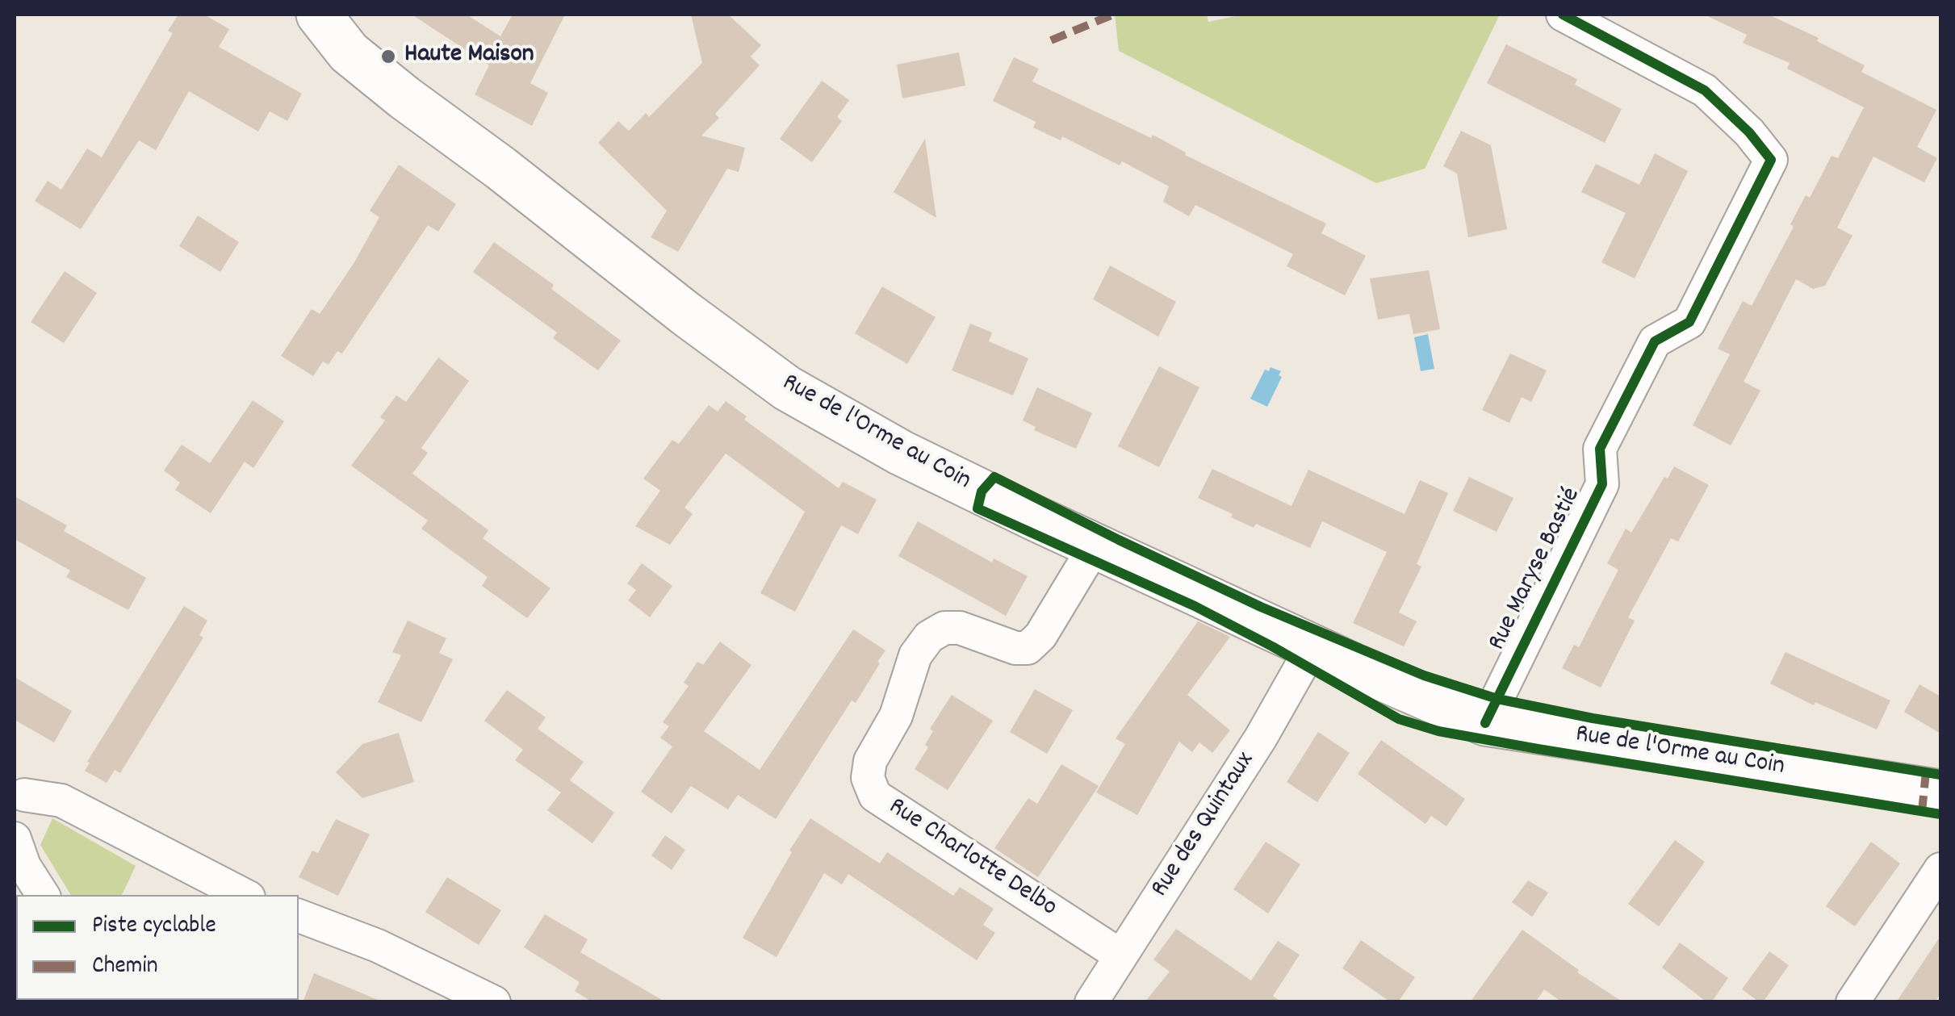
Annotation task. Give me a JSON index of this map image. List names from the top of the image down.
{
  "streets": {
    "main road": ["Rue de l'Orme au Coin"],
    "street": ["Rue Maryse Bastié", "Rue des Quintaux", "Rue Charlotte Delbo"]
  },
  "crossings": [
    ["Rue de l'Orme au Coin", "Rue Maryse Bastié"],
    ["Rue de l'Orme au Coin", "Rue des Quintaux"],
    ["Rue de l'Orme au Coin", "Rue Charlotte Delbo"],
    ["Rue des Quintaux", "Rue Charlotte Delbo"]
  ],
  "places": ["Haute Maison"],
  "legend": ["Piste cyclable", "Chemin"]
}
